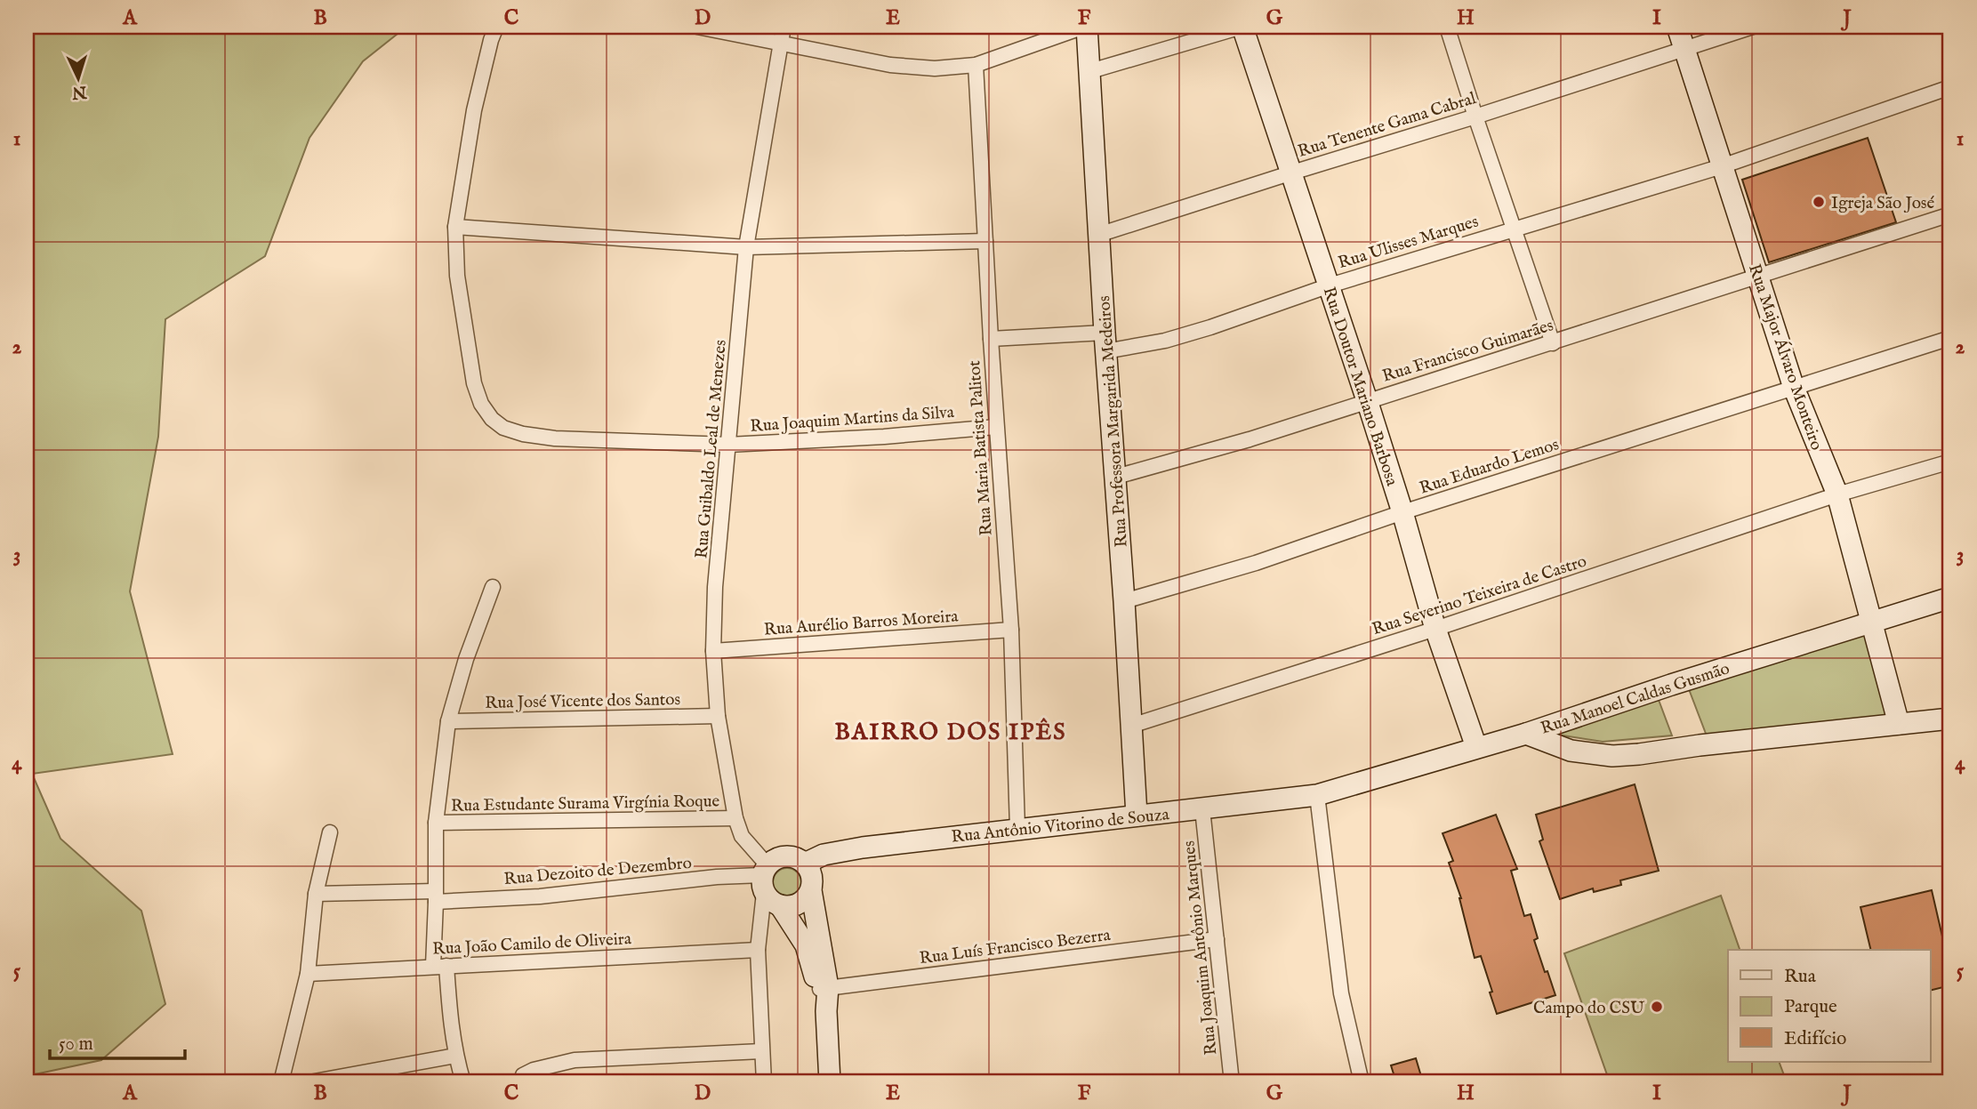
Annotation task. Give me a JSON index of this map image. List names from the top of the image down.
{
  "streets": {
    "main road": [
      "Rua Major Álvaro Monteiro",
      "Rua Doutor Mariano Barbosa",
      "Rua Professora Margarida Medeiros",
      "Rua Manoel Caldas Gusmão",
      "Rua Antônio Vitorino de Souza"
    ],
    "street": [
      "Rua Tenente Gama Cabral",
      "Rua Ulisses Marques",
      "Rua Francisco Guimarães",
      "Rua Joaquim Martins da Silva",
      "Rua Maria Batista Palitot",
      "Rua Guibaldo Leal de Menezes",
      "Rua Eduardo Lemos",
      "Rua Severino Teixeira de Castro",
      "Rua Aurélio Barros Moreira",
      "Rua José Vicente dos Santos",
      "Rua Estudante Surama Virgínia Roque",
      "Rua Dezoito de Dezembro",
      "Rua João Camilo de Oliveira",
      "Rua Luís Francisco Bezerra",
      "Rua Joaquim Antônio Marques"
    ]
  },
  "crossings": [
    ["Rua Tenente Gama Cabral", "Rua Major Álvaro Monteiro"],
    ["Rua Tenente Gama Cabral", "Rua Doutor Mariano Barbosa"],
    ["Rua Tenente Gama Cabral", "Rua Professora Margarida Medeiros"],
    ["Rua Ulisses Marques", "Rua Major Álvaro Monteiro"],
    ["Rua Ulisses Marques", "Rua Doutor Mariano Barbosa"],
    ["Rua Ulisses Marques", "Rua Professora Margarida Medeiros"],
    ["Rua Ulisses Marques", "Rua Maria Batista Palitot"],
    ["Rua Francisco Guimarães", "Rua Major Álvaro Monteiro"],
    ["Rua Francisco Guimarães", "Rua Doutor Mariano Barbosa"],
    ["Rua Francisco Guimarães", "Rua Professora Margarida Medeiros"],
    ["Rua Major Álvaro Monteiro", "Rua Eduardo Lemos"],
    ["Rua Major Álvaro Monteiro", "Rua Severino Teixeira de Castro"],
    ["Rua Major Álvaro Monteiro", "Rua Manoel Caldas Gusmão"],
    ["Rua Doutor Mariano Barbosa", "Rua Eduardo Lemos"],
    ["Rua Doutor Mariano Barbosa", "Rua Severino Teixeira de Castro"],
    ["Rua Doutor Mariano Barbosa", "Rua Manoel Caldas Gusmão"],
    ["Rua Joaquim Martins da Silva", "Rua Maria Batista Palitot"],
    ["Rua Joaquim Martins da Silva", "Rua Guibaldo Leal de Menezes"],
    ["Rua Professora Margarida Medeiros", "Rua Eduardo Lemos"],
    ["Rua Professora Margarida Medeiros", "Rua Severino Teixeira de Castro"],
    ["Rua Professora Margarida Medeiros", "Rua Antônio Vitorino de Souza"],
    ["Rua Maria Batista Palitot", "Rua Aurélio Barros Moreira"],
    ["Rua Maria Batista Palitot", "Rua Antônio Vitorino de Souza"],
    ["Rua Guibaldo Leal de Menezes", "Rua Aurélio Barros Moreira"],
    ["Rua Guibaldo Leal de Menezes", "Rua José Vicente dos Santos"],
    ["Rua Guibaldo Leal de Menezes", "Rua Estudante Surama Virgínia Roque"],
    ["Rua Guibaldo Leal de Menezes", "Rua Antônio Vitorino de Souza"],
    ["Rua Guibaldo Leal de Menezes", "Rua Dezoito de Dezembro"],
    ["Rua Manoel Caldas Gusmão", "Rua Antônio Vitorino de Souza"],
    ["Rua Antônio Vitorino de Souza", "Rua Dezoito de Dezembro"],
    ["Rua Antônio Vitorino de Souza", "Rua Joaquim Antônio Marques"],
    ["Rua Luís Francisco Bezerra", "Rua Joaquim Antônio Marques"]
  ],
  "districts": ["BAIRRO DOS IPÊS"],
  "places": ["Igreja São José", "Campo do CSU"],
  "legend": ["Rua", "Parque", "Edifício"],
  "scale_bar": "50 m",
  "north": "bottom",
  "grid": {
    "columns": [
      "A",
      "B",
      "C",
      "D",
      "E",
      "F",
      "G",
      "H",
      "I",
      "J"
    ],
    "rows": [
      "1",
      "2",
      "3",
      "4",
      "5"
    ]
  }
}
